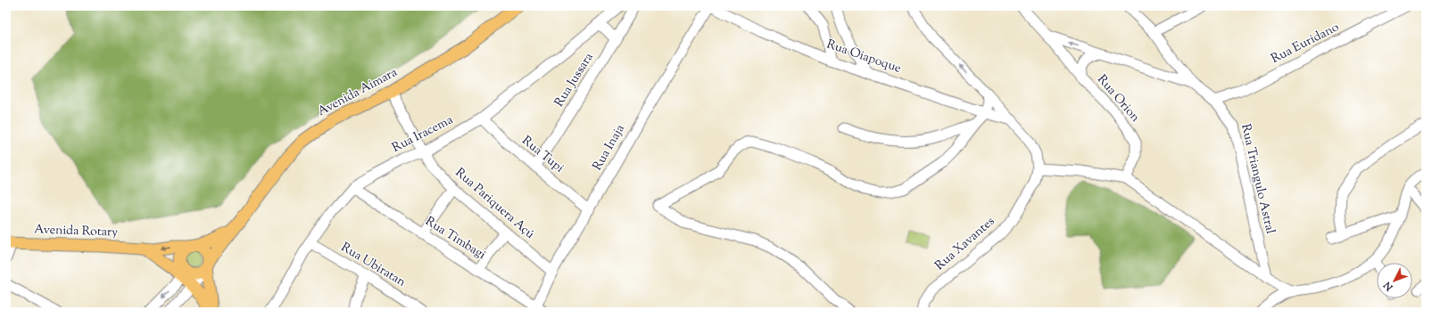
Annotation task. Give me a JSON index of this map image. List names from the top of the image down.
{
  "streets": {
    "main road": ["Avenida Aimara", "Avenida Rotary"],
    "street": [
      "Rua Euridano",
      "Rua Oiapoque",
      "Rua Jussara",
      "Rua Orion",
      "Rua Iracema",
      "Rua Inaja",
      "Rua Tupi",
      "Rua Triangulo Astral",
      "Rua Pariquera Açú",
      "Rua Timbagi",
      "Rua Xavantes",
      "Rua Ubiratan"
    ]
  },
  "crossings": [
    ["Rua Euridano", "Rua Triangulo Astral"],
    ["Rua Oiapoque", "Rua Inaja"],
    ["Rua Oiapoque", "Rua Xavantes"],
    ["Rua Jussara", "Rua Tupi"],
    ["Avenida Aimara", "Rua Pariquera Açú"],
    ["Avenida Aimara", "Avenida Rotary"],
    ["Rua Orion", "Rua Triangulo Astral"],
    ["Rua Iracema", "Rua Tupi"],
    ["Rua Iracema", "Rua Pariquera Açú"],
    ["Rua Iracema", "Rua Timbagi"],
    ["Rua Iracema", "Rua Ubiratan"],
    ["Rua Inaja", "Rua Tupi"],
    ["Rua Inaja", "Rua Pariquera Açú"],
    ["Rua Inaja", "Rua Timbagi"]
  ],
  "north": "bottom left"
}
